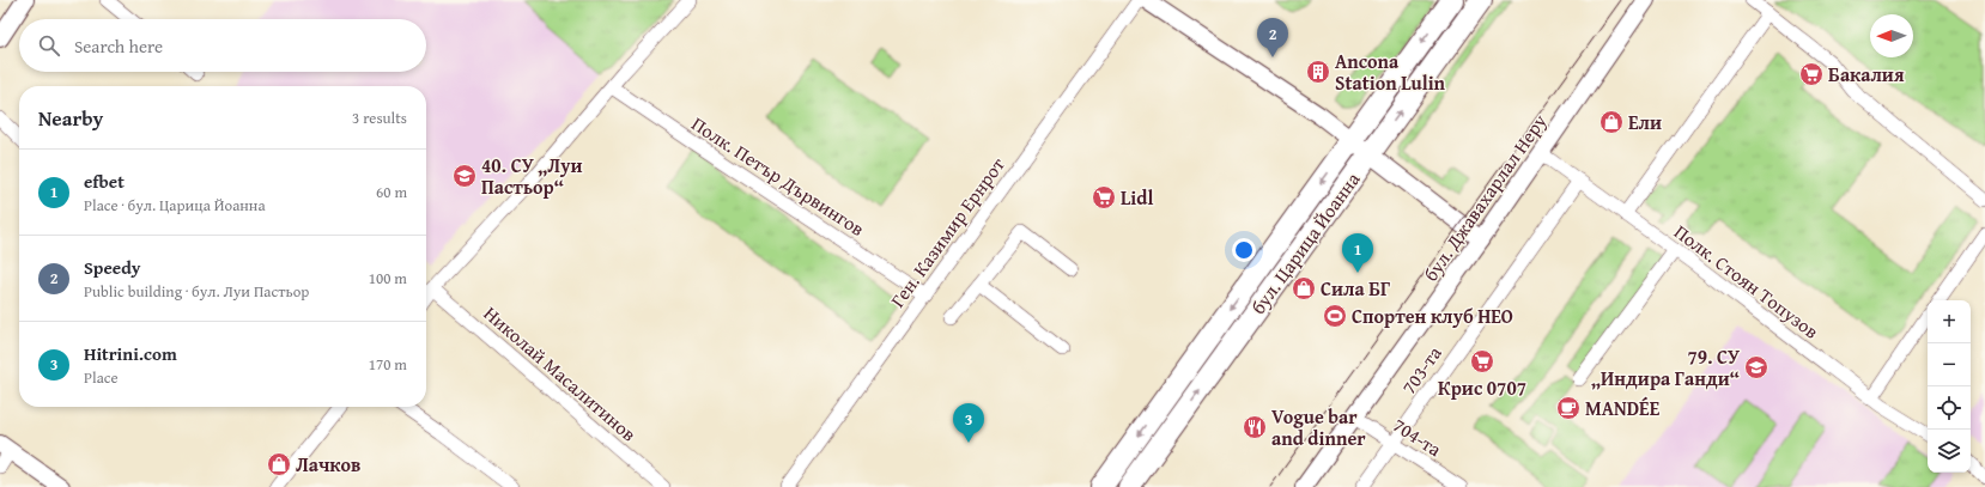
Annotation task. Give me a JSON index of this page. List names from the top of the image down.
{
  "streets": {
    "main road": ["бул. Царица Йоанна"],
    "street": [
      "Полк. Петър Дървингов",
      "бул. Джавахарлал Неру",
      "Ген. Казимир Ернрот",
      "Полк. Стоян Топузов",
      "703-та",
      "Николай Масалитинов",
      "704-та"
    ]
  },
  "crossings": [
    ["Полк. Петър Дървингов", "Ген. Казимир Ернрот"],
    ["бул. Джавахарлал Неру", "Полк. Стоян Топузов"],
    ["бул. Джавахарлал Неру", "704-та"],
    ["Полк. Стоян Топузов", "703-та"],
    ["703-та", "704-та"]
  ],
  "places": {
    "building": ["Ancona Station Lulin"],
    "supermarket": ["Бакалия", "Lidl", "Крис 0707"],
    "shop": ["Ели", "Сила БГ", "Лачков"],
    "school or university": ["40. СУ „Луи Пастьор“", "79. СУ „Индира Ганди“"],
    "sports": ["Спортен клуб НЕО"],
    "cafe": ["MANDÉE"],
    "restaurant": ["Vogue bar and dinner"]
  },
  "north": "left",
  "page": {
    "pins": ["2", "1", "3"],
    "search": "Search here",
    "heading": ["Nearby", "3 results"],
    "list": [
      {
        "mark": "1",
        "name": "efbet",
        "note": "Place · бул. Царица Йоанна",
        "value": "60 m"
      },
      {
        "mark": "2",
        "name": "Speedy",
        "note": "Public building · бул. Луи Пастьор",
        "value": "100 m"
      },
      {
        "mark": "3",
        "name": "Hitrini.com",
        "note": "Place",
        "value": "170 m"
      }
    ],
    "map_buttons": ["+", "−"]
  }
}
